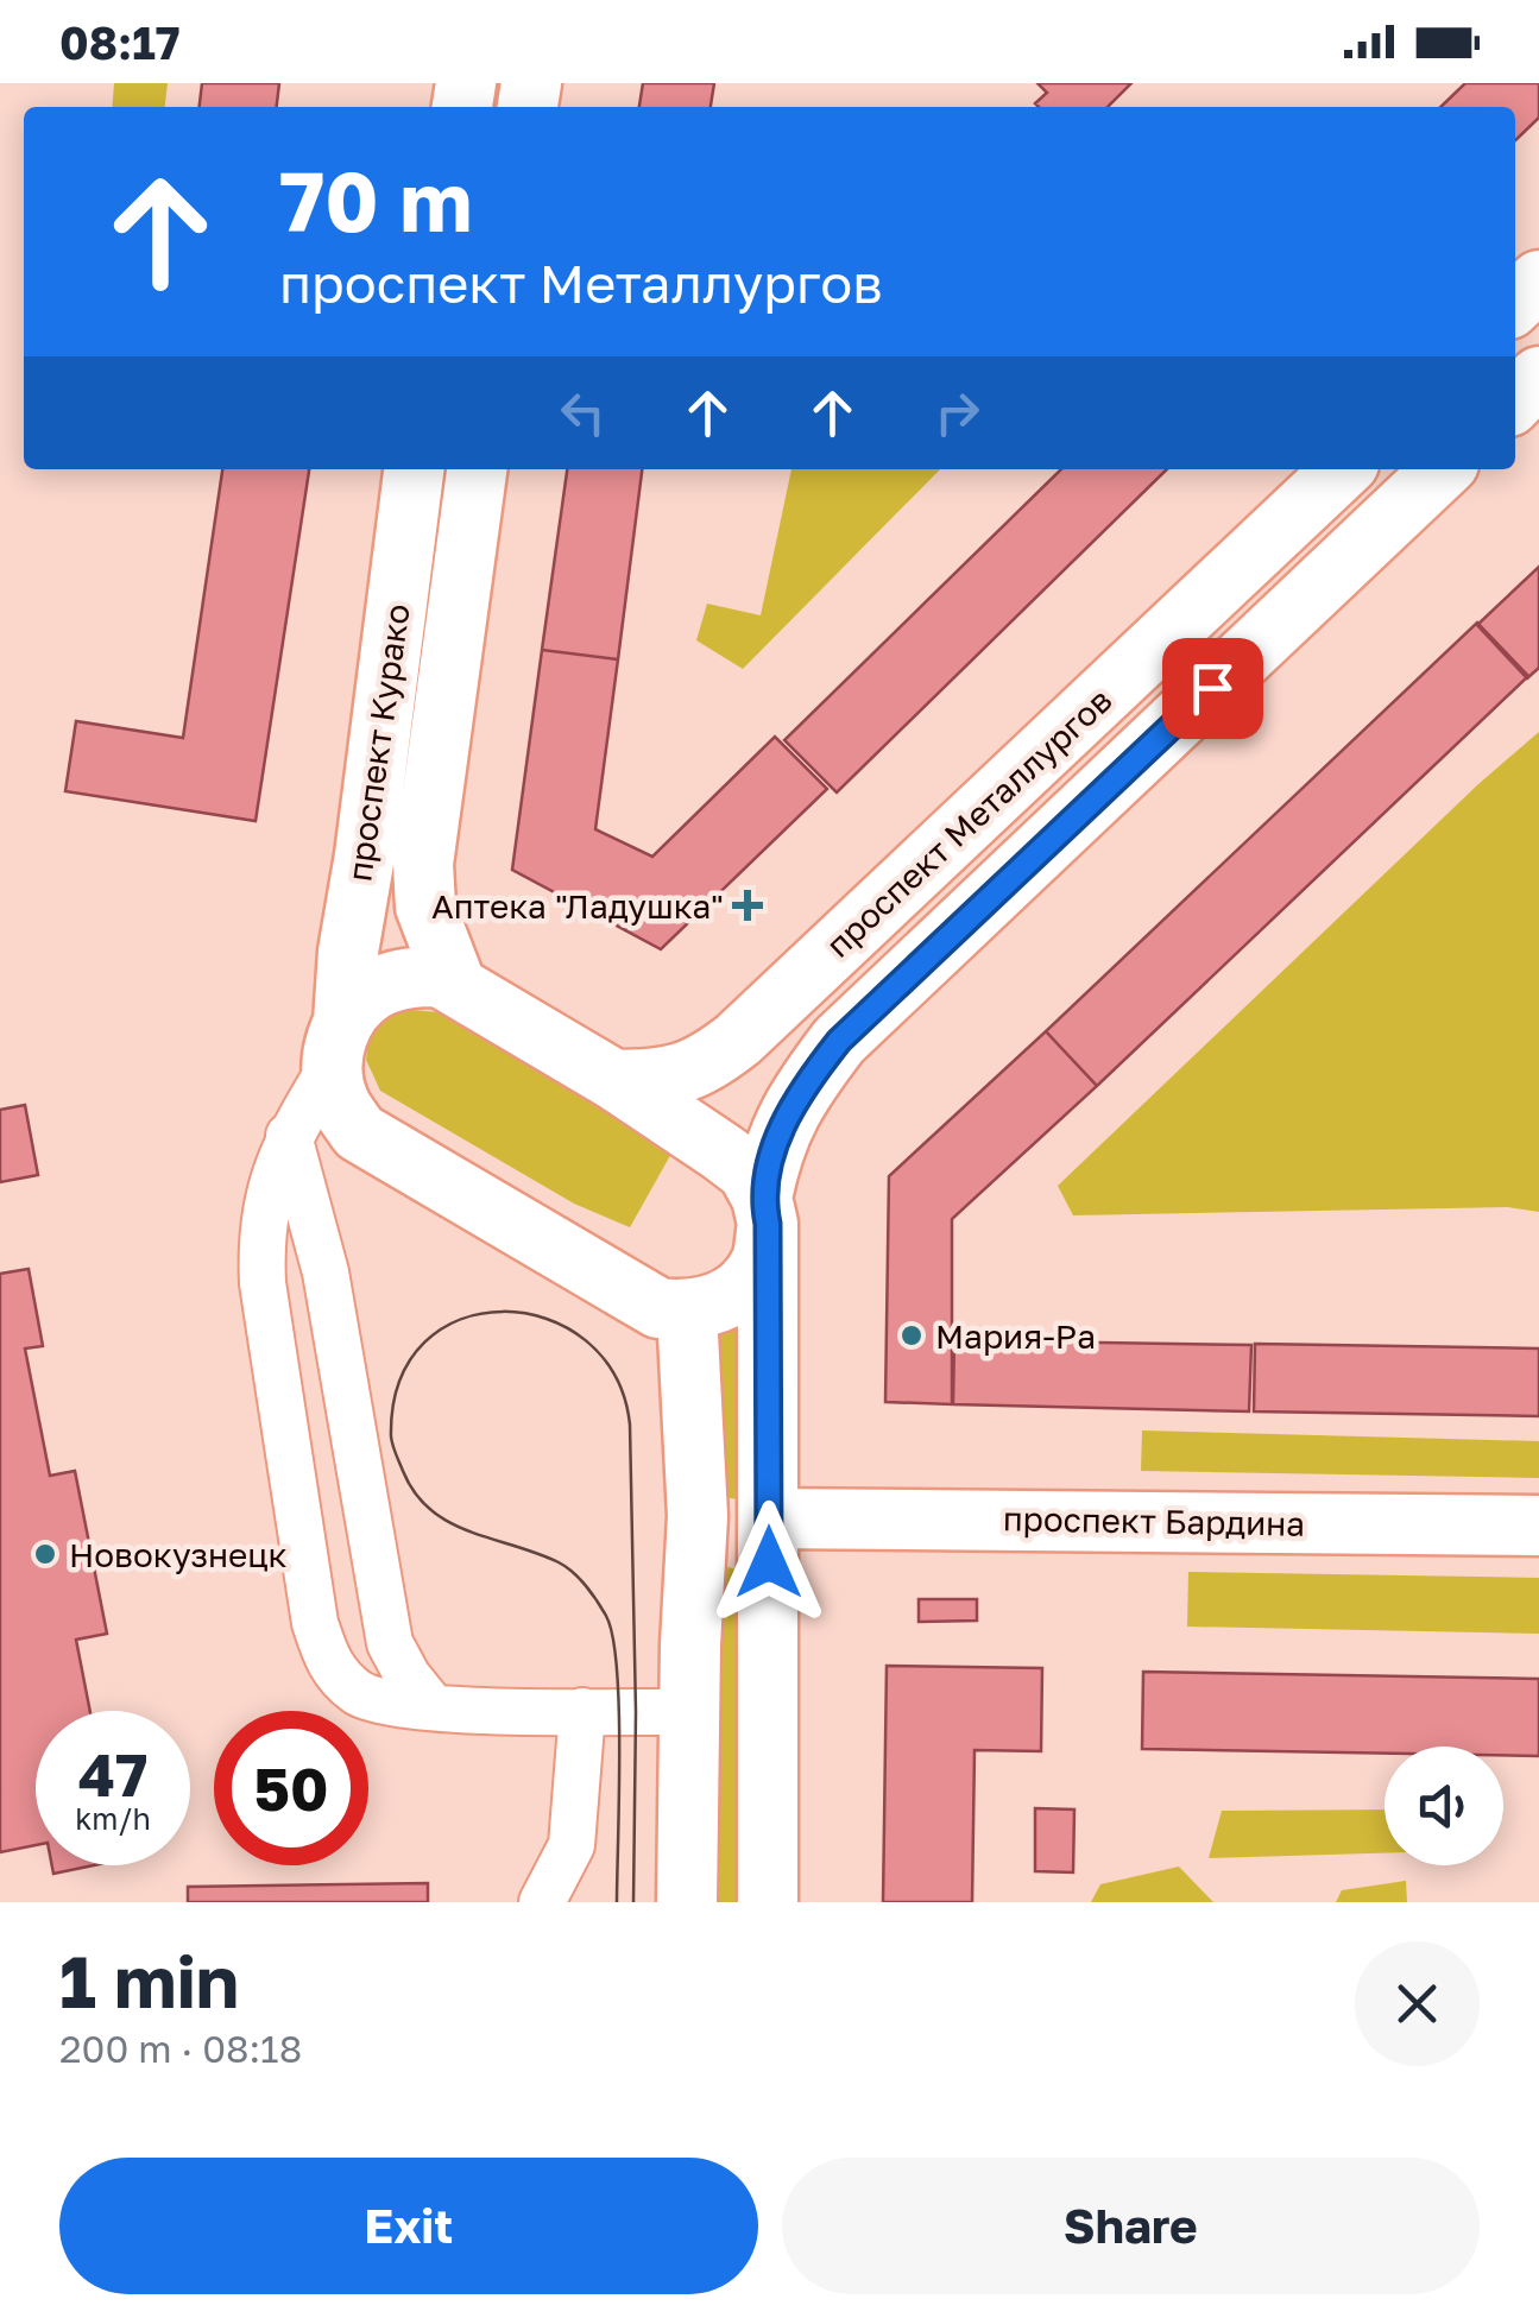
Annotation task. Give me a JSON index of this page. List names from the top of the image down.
{
  "streets": {
    "main road": ["проспект Курако", "проспект Металлургов", "проспект Бардина"]
  },
  "places": {
    "health": ["Аптека \"Ладушка\""],
    "other": ["Мария-Ра", "Новокузнецк"]
  },
  "page": {
    "status": "08:17",
    "turn": ["70 m", "проспект Металлургов"],
    "speed": "47 km/h",
    "limit": "50",
    "heading": ["1 min", "200 m · 08:18"],
    "buttons": ["Exit", "Share"]
  }
}
